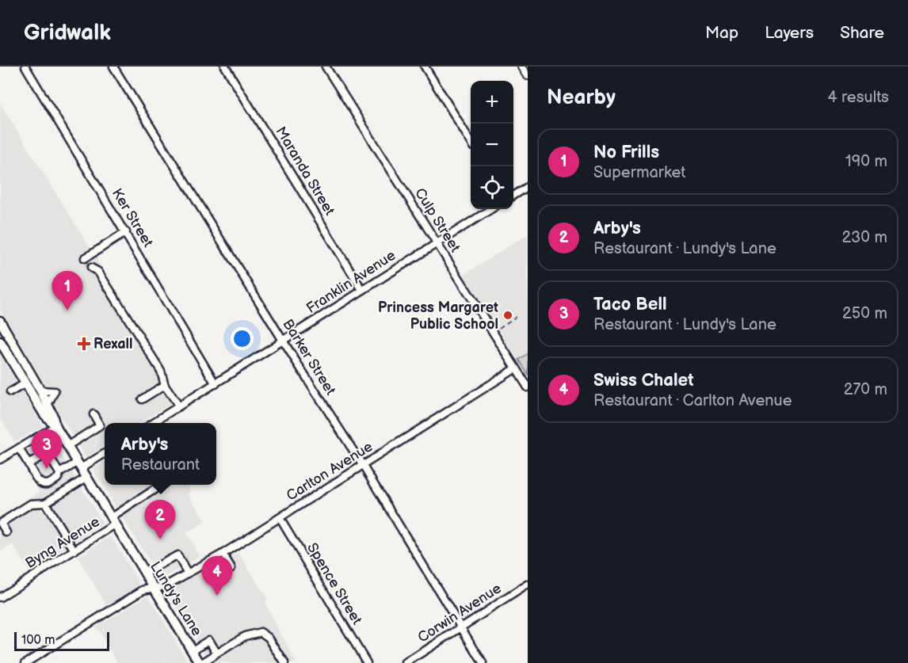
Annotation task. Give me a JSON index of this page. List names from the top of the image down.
{
  "streets": {
    "main road": ["Lundy's Lane"],
    "street": [
      "Maranda Street",
      "Ker Street",
      "Culp Street",
      "Franklin Avenue",
      "Barker Street",
      "Carlton Avenue",
      "Byng Avenue",
      "Spence Street",
      "Corwin Avenue"
    ]
  },
  "crossings": [
    ["Maranda Street", "Franklin Avenue"],
    ["Ker Street", "Franklin Avenue"],
    ["Culp Street", "Franklin Avenue"],
    ["Culp Street", "Carlton Avenue"],
    ["Franklin Avenue", "Barker Street"],
    ["Barker Street", "Carlton Avenue"],
    ["Barker Street", "Corwin Avenue"],
    ["Carlton Avenue", "Spence Street"],
    ["Carlton Avenue", "Lundy's Lane"],
    ["Byng Avenue", "Lundy's Lane"]
  ],
  "places": {
    "other": ["Princess Margaret Public School"],
    "health": ["Rexall"]
  },
  "scale_bar": "100 m",
  "page": {
    "header": "Gridwalk",
    "nav": ["Map", "Layers", "Share"],
    "heading": ["Nearby", "4 results"],
    "map_buttons": ["+", "−"],
    "list": [
      {
        "mark": "1",
        "name": "No Frills",
        "note": "Supermarket",
        "value": "190 m"
      },
      {
        "mark": "2",
        "name": "Arby's",
        "note": "Restaurant · Lundy's Lane",
        "value": "230 m"
      },
      {
        "mark": "3",
        "name": "Taco Bell",
        "note": "Restaurant · Lundy's Lane",
        "value": "250 m"
      },
      {
        "mark": "4",
        "name": "Swiss Chalet",
        "note": "Restaurant · Carlton Avenue",
        "value": "270 m"
      }
    ],
    "pins": [
      "1",
      "3",
      "2",
      "4"
    ],
    "popup": ["Arby's", "Restaurant"],
    "scale": "100 m"
  }
}
